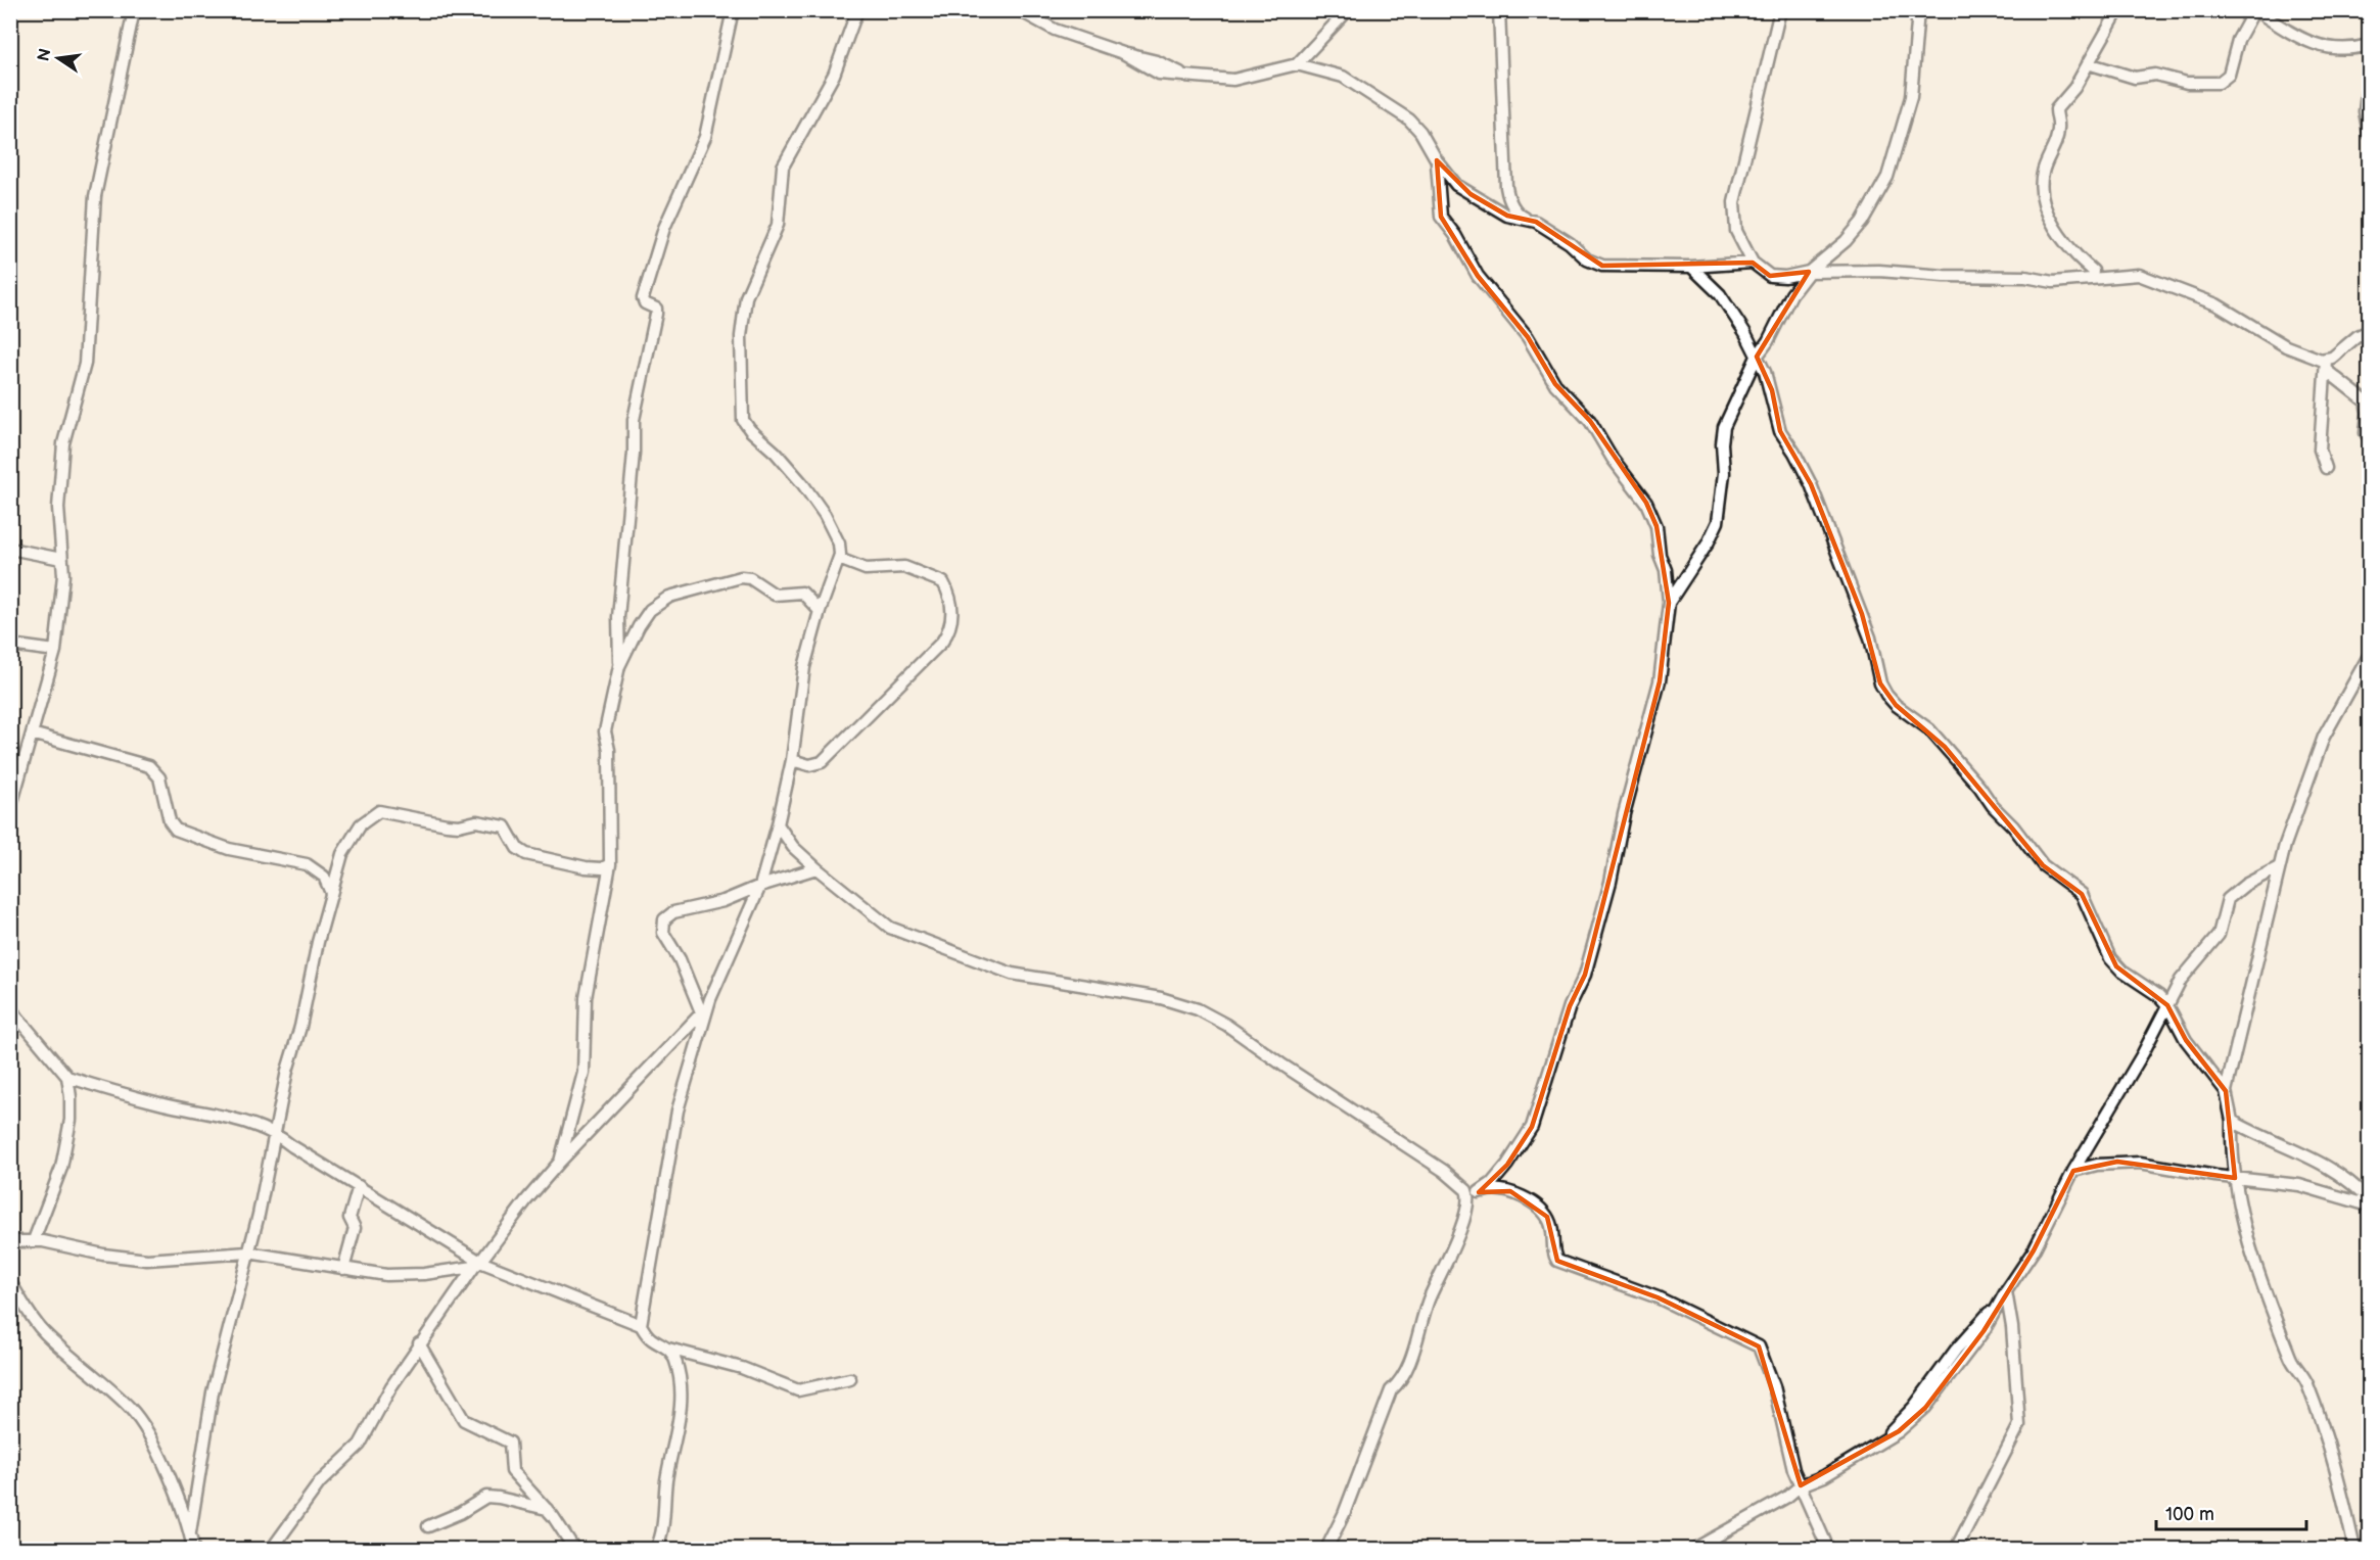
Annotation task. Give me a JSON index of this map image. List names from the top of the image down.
{
  "scale_bar": "100 m",
  "north": "left"
}
